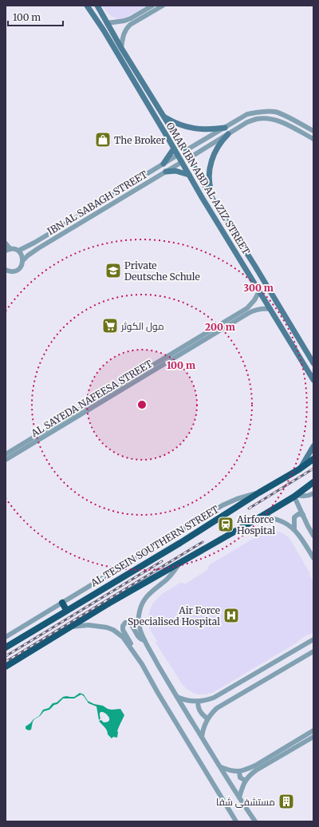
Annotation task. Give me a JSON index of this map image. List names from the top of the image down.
{
  "streets": {
    "highway": ["AL TESEIN SOUTHERN STREET"],
    "main road": ["OMAR IBN ABD AL AZIZ STREET"],
    "street": ["IBN AL SABAGH STREET", "AL SAYEDA NAFEESA STREET"]
  },
  "crossings": [
    ["OMAR IBN ABD AL AZIZ STREET", "IBN AL SABAGH STREET"],
    ["OMAR IBN ABD AL AZIZ STREET", "AL SAYEDA NAFEESA STREET"]
  ],
  "places": {
    "shop": ["The Broker"],
    "school or university": ["Private Deutsche Schule"],
    "supermarket": ["مول الكوثر"],
    "station": ["Airforce Hospital"],
    "hospital": ["Air Force Specialised Hospital"],
    "building": ["مستشفى شفا"]
  },
  "scale_bar": "100 m",
  "rings": ["300 m", "200 m", "100 m"]
}
